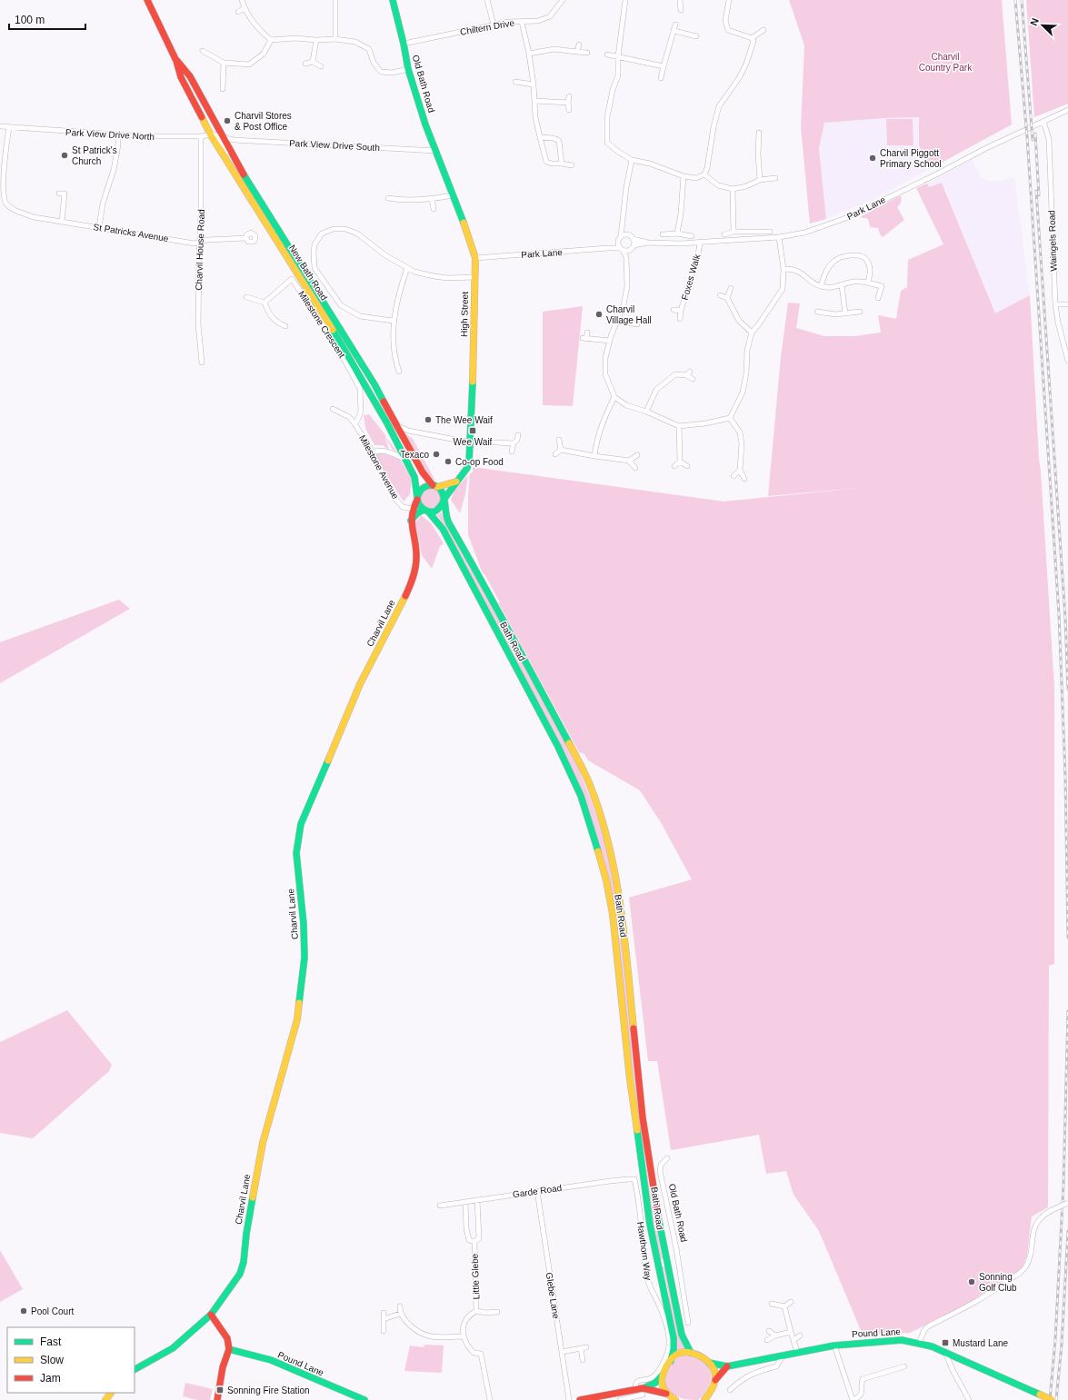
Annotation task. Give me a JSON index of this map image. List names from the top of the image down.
{
  "streets": {
    "main road": [
      "Old Bath Road",
      "New Bath Road",
      "High Street",
      "Charvil Lane",
      "Bath Road",
      "Pound Lane"
    ],
    "street": [
      "Chiltern Drive",
      "Park View Drive North",
      "Park View Drive South",
      "Park Lane",
      "St Patricks Avenue",
      "Waingels Road",
      "Charvil House Road",
      "Foxes Walk",
      "Milestone Crescent",
      "Milestone Avenue",
      "Garde Road",
      "Hawthorn Way",
      "Little Glebe",
      "Glebe Lane"
    ]
  },
  "crossings": [
    ["Chiltern Drive", "Old Bath Road"],
    ["Old Bath Road", "Park View Drive South"],
    ["Old Bath Road", "High Street"],
    ["Park View Drive North", "Park View Drive South"],
    ["Park View Drive North", "St Patricks Avenue"],
    ["Park View Drive North", "Charvil House Road"],
    ["Park View Drive North", "New Bath Road"],
    ["Park View Drive South", "New Bath Road"],
    ["Park View Drive South", "High Street"],
    ["Park Lane", "Waingels Road"],
    ["Park Lane", "Foxes Walk"],
    ["Park Lane", "High Street"],
    ["St Patricks Avenue", "Charvil House Road"],
    ["New Bath Road", "High Street"],
    ["New Bath Road", "Charvil Lane"],
    ["New Bath Road", "Bath Road"],
    ["High Street", "Charvil Lane"],
    ["High Street", "Bath Road"],
    ["Milestone Crescent", "Milestone Avenue"],
    ["Milestone Avenue", "Charvil Lane"],
    ["Charvil Lane", "Bath Road"],
    ["Bath Road", "Pound Lane"],
    ["Garde Road", "Hawthorn Way"],
    ["Garde Road", "Little Glebe"],
    ["Garde Road", "Glebe Lane"]
  ],
  "parks": ["Charvil Country Park"],
  "places": {
    "other": [
      "Charvil Stores & Post Office",
      "St Patrick's Church",
      "Charvil Piggott Primary School",
      "Charvil Village Hall",
      "The Wee Waif",
      "Texaco",
      "Co-op Food",
      "Sonning Golf Club",
      "Pool Court"
    ],
    "transit": ["Wee Waif", "Mustard Lane", "Sonning Fire Station"]
  },
  "legend": ["Fast", "Slow", "Jam"],
  "scale_bar": "100 m",
  "north": "top left"
}
